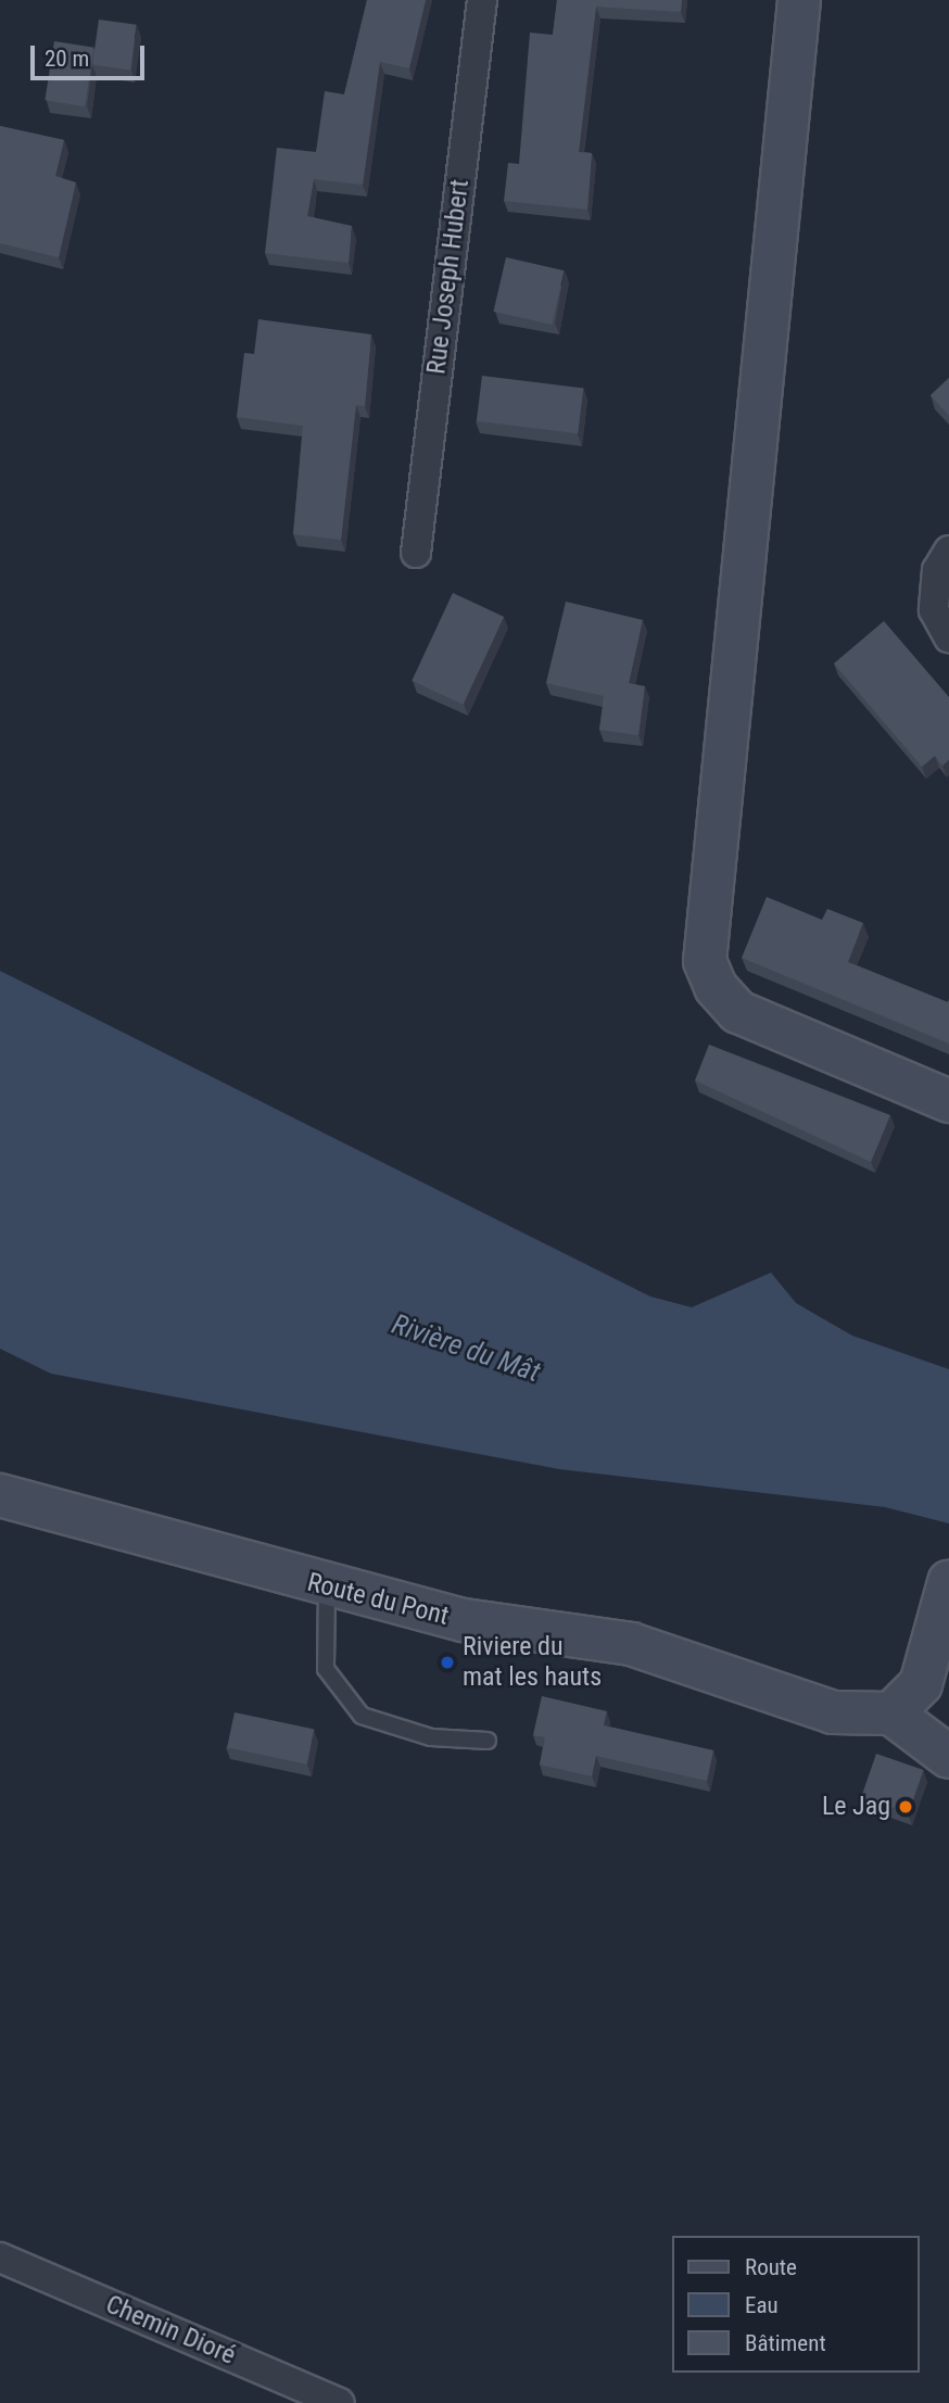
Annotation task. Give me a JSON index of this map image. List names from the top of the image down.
{
  "streets": {
    "main road": ["Route du Pont"],
    "street": ["Rue Joseph Hubert", "Chemin Dioré"]
  },
  "water": ["Rivière du Mât"],
  "places": ["Riviere du mat les hauts", "Le Jag"],
  "legend": ["Route", "Eau", "Bâtiment"],
  "scale_bar": "20 m"
}
